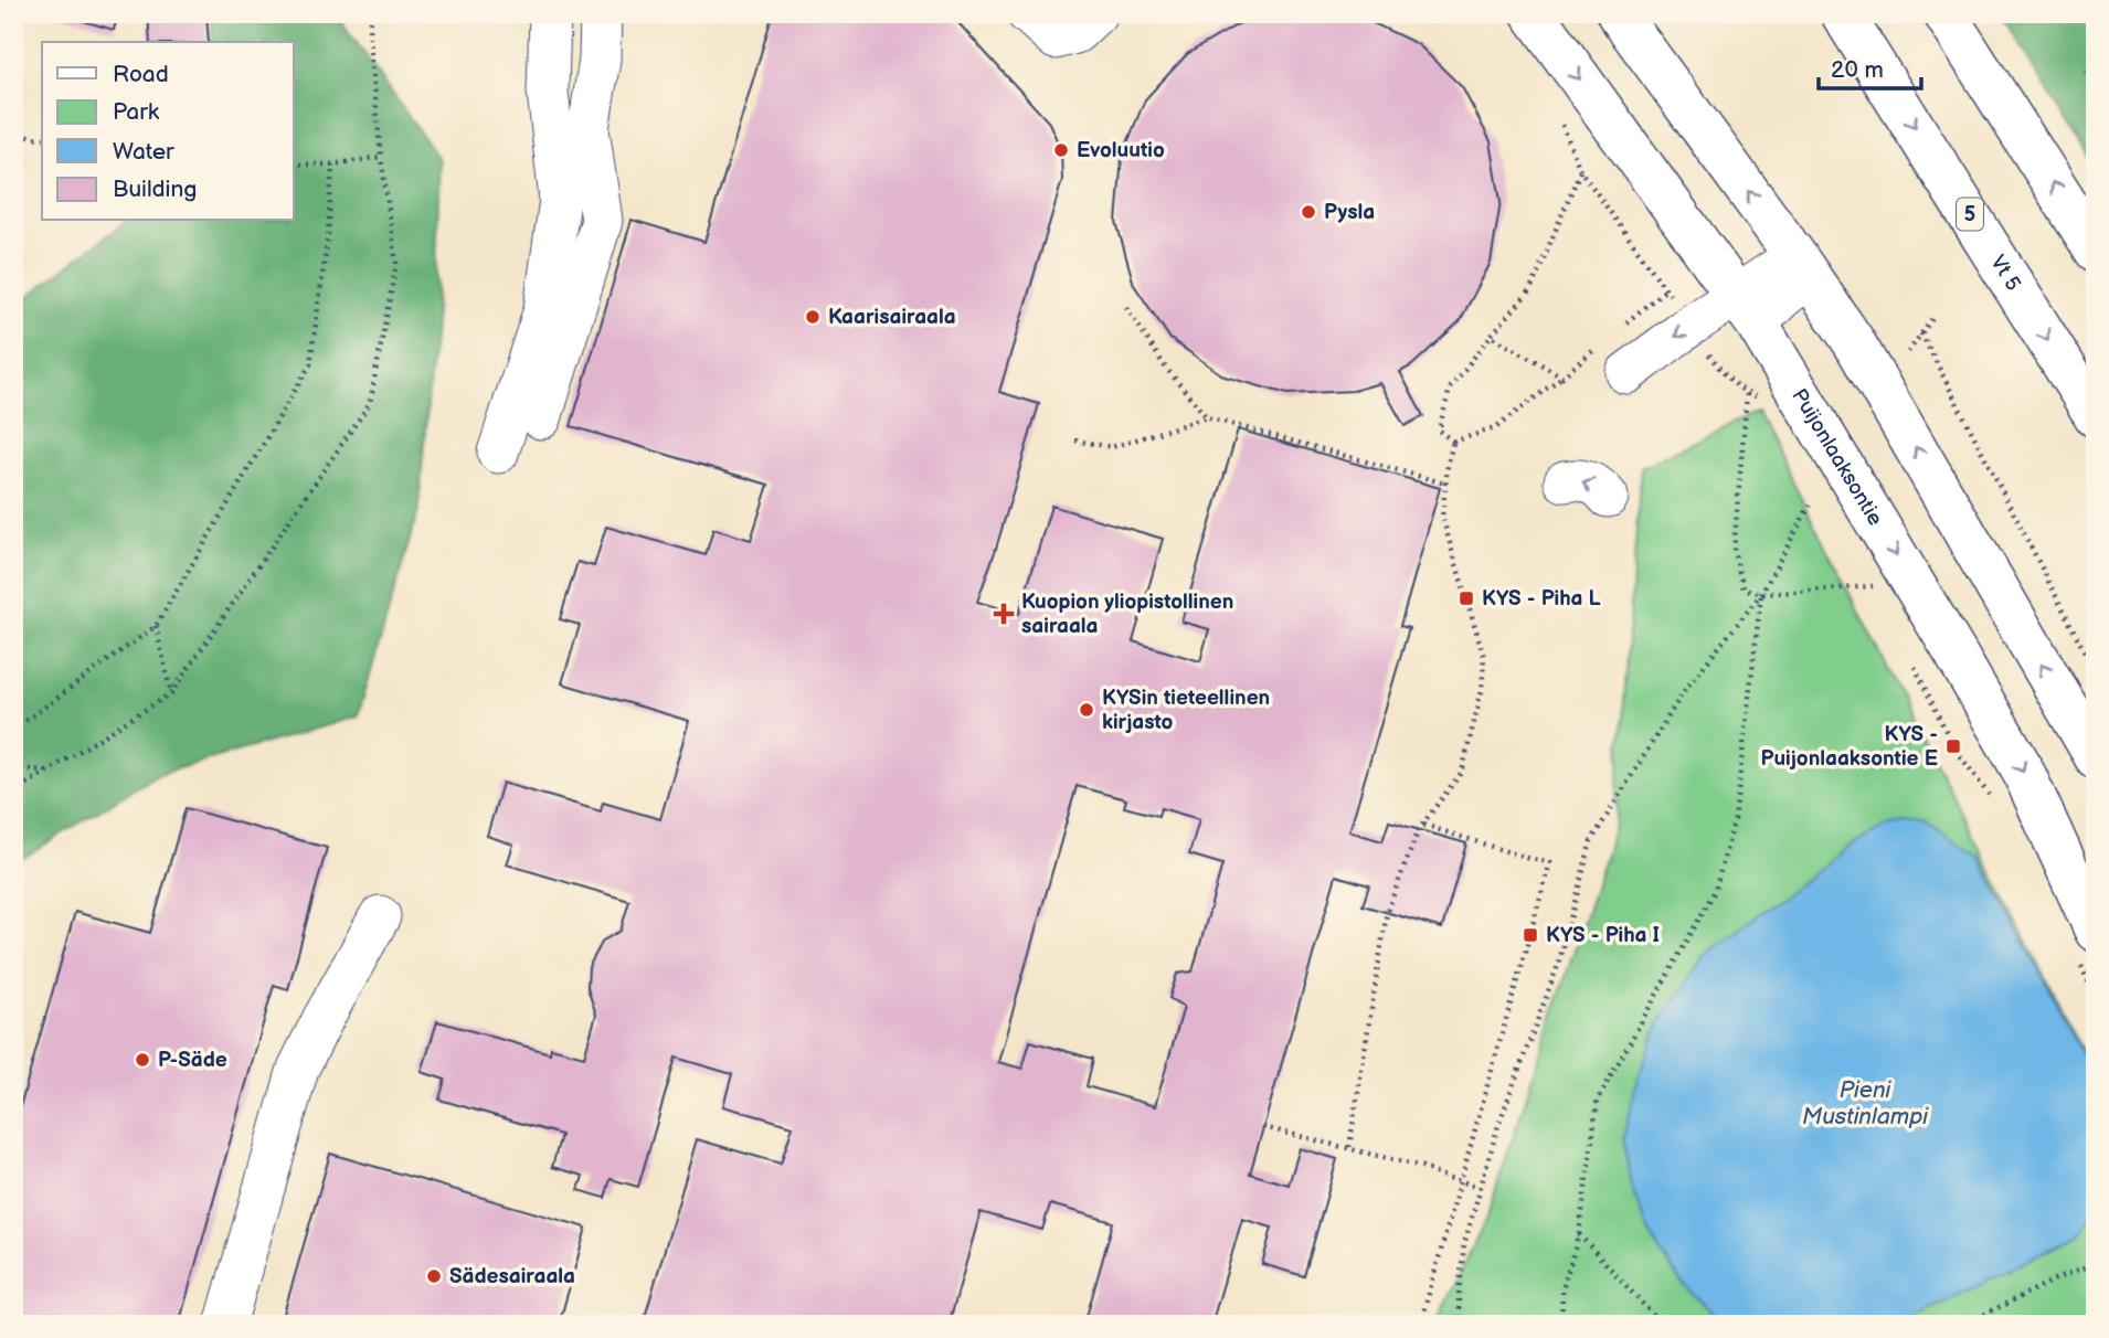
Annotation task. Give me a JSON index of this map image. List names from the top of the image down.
{
  "streets": {
    "main road": ["5", "Vt 5", "Puijonlaaksontie"]
  },
  "water": ["Pieni Mustinlampi"],
  "places": {
    "other": [
      "Evoluutio",
      "Pysla",
      "Kaarisairaala",
      "KYSin tieteellinen kirjasto",
      "P-Säde",
      "Sädesairaala"
    ],
    "transit": ["KYS - Piha L", "KYS - Puijonlaaksontie E", "KYS - Piha I"],
    "health": ["Kuopion yliopistollinen sairaala"]
  },
  "legend": [
    "Road",
    "Park",
    "Water",
    "Building"
  ],
  "scale_bar": "20 m"
}
